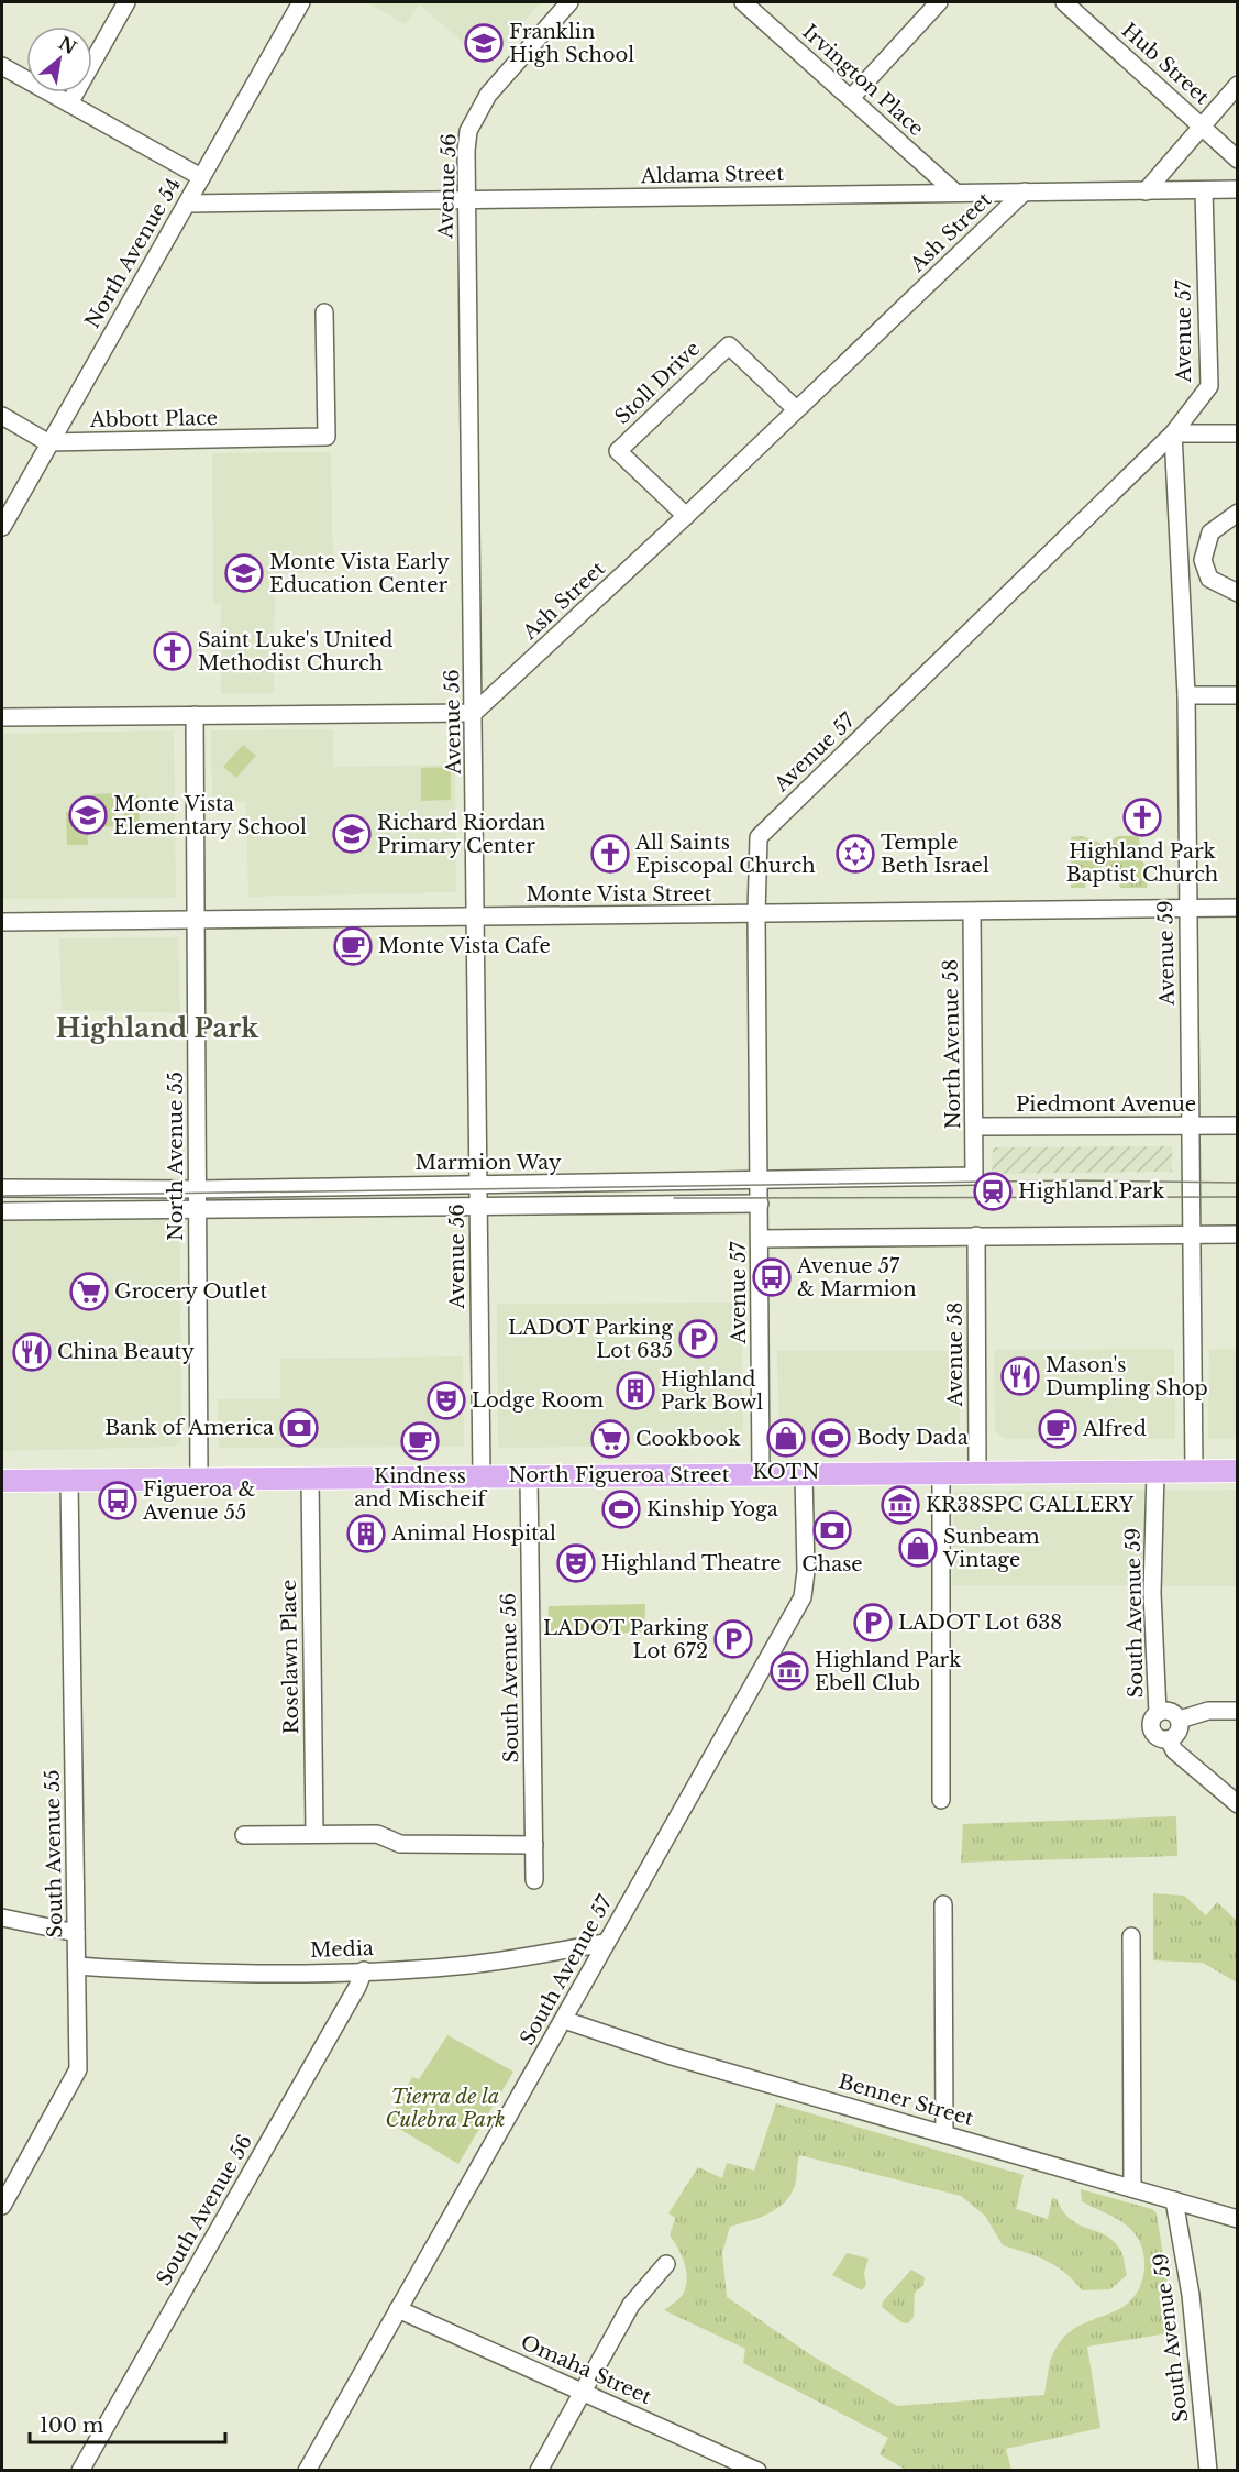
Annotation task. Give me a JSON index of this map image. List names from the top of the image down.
{
  "streets": {
    "main road": ["North Figueroa Street"],
    "street": [
      "Hub Street",
      "Irvington Place",
      "Aldama Street",
      "Avenue 56",
      "Ash Street",
      "North Avenue 54",
      "Avenue 57",
      "Stoll Drive",
      "Abbott Place",
      "Monte Vista Street",
      "Avenue 59",
      "North Avenue 58",
      "Piedmont Avenue",
      "North Avenue 55",
      "Marmion Way",
      "Avenue 58",
      "South Avenue 59",
      "Roselawn Place",
      "South Avenue 56",
      "South Avenue 55",
      "Media",
      "South Avenue 57",
      "Benner Street",
      "Omaha Street"
    ]
  },
  "crossings": [
    ["Irvington Place", "Aldama Street"],
    ["Aldama Street", "Avenue 56"],
    ["Aldama Street", "Ash Street"],
    ["Aldama Street", "North Avenue 54"],
    ["Aldama Street", "Avenue 57"],
    ["Avenue 56", "Ash Street"],
    ["Avenue 56", "Monte Vista Street"],
    ["Avenue 56", "Marmion Way"],
    ["Avenue 56", "North Figueroa Street"],
    ["Ash Street", "Stoll Drive"],
    ["North Avenue 54", "Abbott Place"],
    ["Avenue 57", "Monte Vista Street"],
    ["Avenue 57", "Avenue 59"],
    ["Avenue 57", "Marmion Way"],
    ["Avenue 57", "North Figueroa Street"],
    ["Monte Vista Street", "Avenue 59"],
    ["Monte Vista Street", "North Avenue 58"],
    ["Monte Vista Street", "North Avenue 55"],
    ["Avenue 59", "Piedmont Avenue"],
    ["Avenue 59", "North Figueroa Street"],
    ["North Avenue 58", "Piedmont Avenue"],
    ["North Avenue 58", "Marmion Way"],
    ["North Avenue 55", "Marmion Way"],
    ["North Avenue 55", "North Figueroa Street"],
    ["Avenue 58", "North Figueroa Street"],
    ["North Figueroa Street", "South Avenue 59"],
    ["North Figueroa Street", "Roselawn Place"],
    ["North Figueroa Street", "South Avenue 56"],
    ["North Figueroa Street", "South Avenue 55"],
    ["North Figueroa Street", "South Avenue 57"],
    ["South Avenue 59", "Benner Street"],
    ["South Avenue 56", "Media"],
    ["South Avenue 55", "Media"],
    ["Media", "South Avenue 57"],
    ["South Avenue 57", "Benner Street"],
    ["South Avenue 57", "Omaha Street"]
  ],
  "districts": ["Highland Park"],
  "parks": ["Tierra de la Culebra Park"],
  "places": {
    "school or university": [
      "Franklin High School",
      "Monte Vista Early Education Center",
      "Monte Vista Elementary School",
      "Richard Riordan Primary Center"
    ],
    "church": ["Saint Luke's United Methodist Church", "Highland Park Baptist Church", "All Saints Episcopal Church"],
    "synagogue": ["Temple Beth Israel"],
    "cafe": ["Monte Vista Cafe", "Alfred", "Kindness and Mischeif"],
    "station": ["Highland Park"],
    "bus stop": ["Avenue 57 & Marmion", "Figueroa & Avenue 55"],
    "supermarket": ["Grocery Outlet", "Cookbook"],
    "parking": ["LADOT Parking Lot 635", "LADOT Lot 638", "LADOT Parking Lot 672"],
    "restaurant": ["China Beauty", "Mason's Dumpling Shop"],
    "building": ["Highland Park Bowl", "Animal Hospital"],
    "theatre": ["Lodge Room", "Highland Theatre"],
    "bank": ["Bank of America", "Chase"],
    "shop": ["KOTN", "Sunbeam Vintage"],
    "sports": ["Body Dada", "Kinship Yoga"],
    "museum": ["KR38SPC GALLERY", "Highland Park Ebell Club"]
  },
  "scale_bar": "100 m",
  "north": "top right"
}
